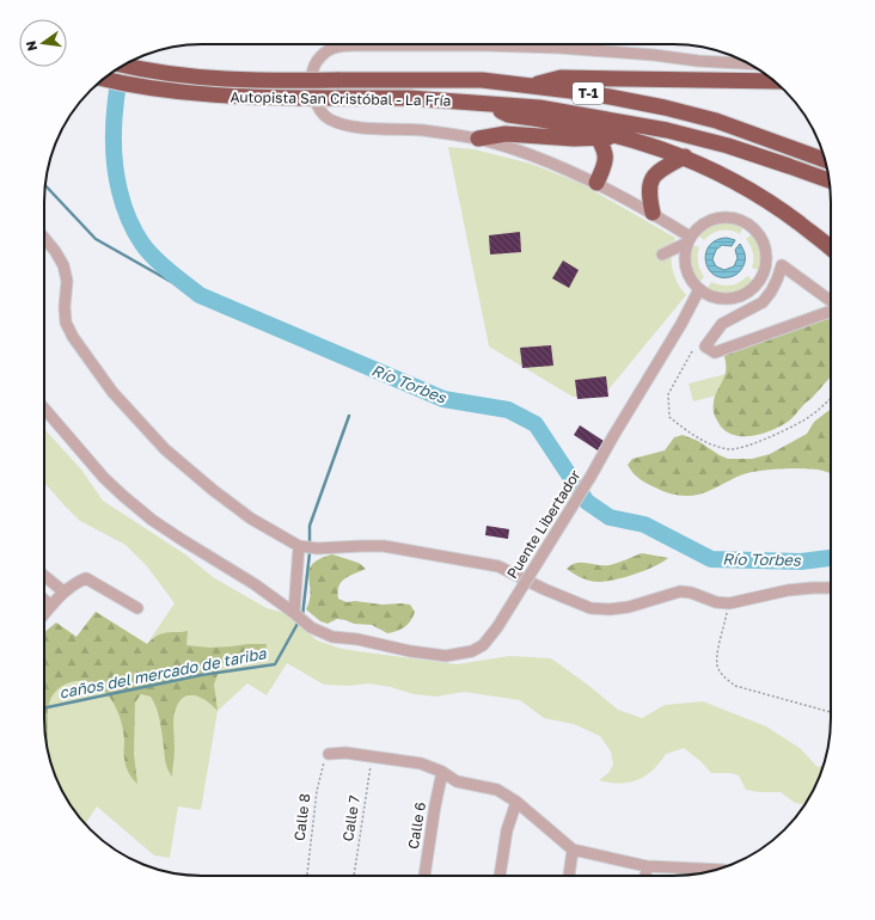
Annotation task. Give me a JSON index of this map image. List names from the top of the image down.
{
  "streets": {
    "highway": ["T-1", "Autopista San Cristóbal - La Fría"],
    "street": ["Puente Libertador", "Calle 6"],
    "path": ["Calle 8", "Calle 7"]
  },
  "water": ["Río Torbes", "caños del mercado de tariba"],
  "north": "left"
}
